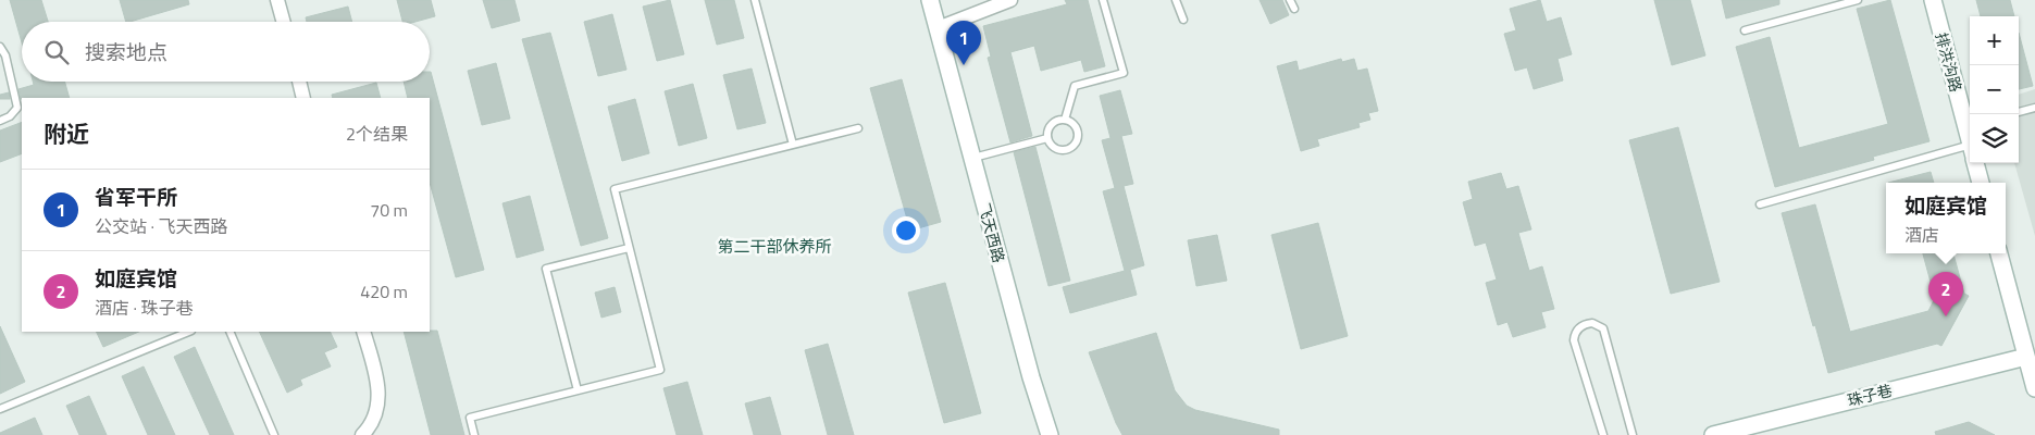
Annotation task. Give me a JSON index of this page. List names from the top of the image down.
{
  "streets": {
    "street": ["排洪沟路", "飞天西路", "珠子巷"]
  },
  "districts": ["第二干部休养所"],
  "page": {
    "map_buttons": ["+", "−"],
    "pins": ["1", "2"],
    "search": "搜索地点",
    "heading": ["附近", "2个结果"],
    "list": [
      {
        "mark": "1",
        "name": "省军干所",
        "note": "公交站 · 飞天西路",
        "value": "70 m"
      },
      {
        "mark": "2",
        "name": "如庭宾馆",
        "note": "酒店 · 珠子巷",
        "value": "420 m"
      }
    ],
    "popup": ["如庭宾馆", "酒店"]
  }
}
